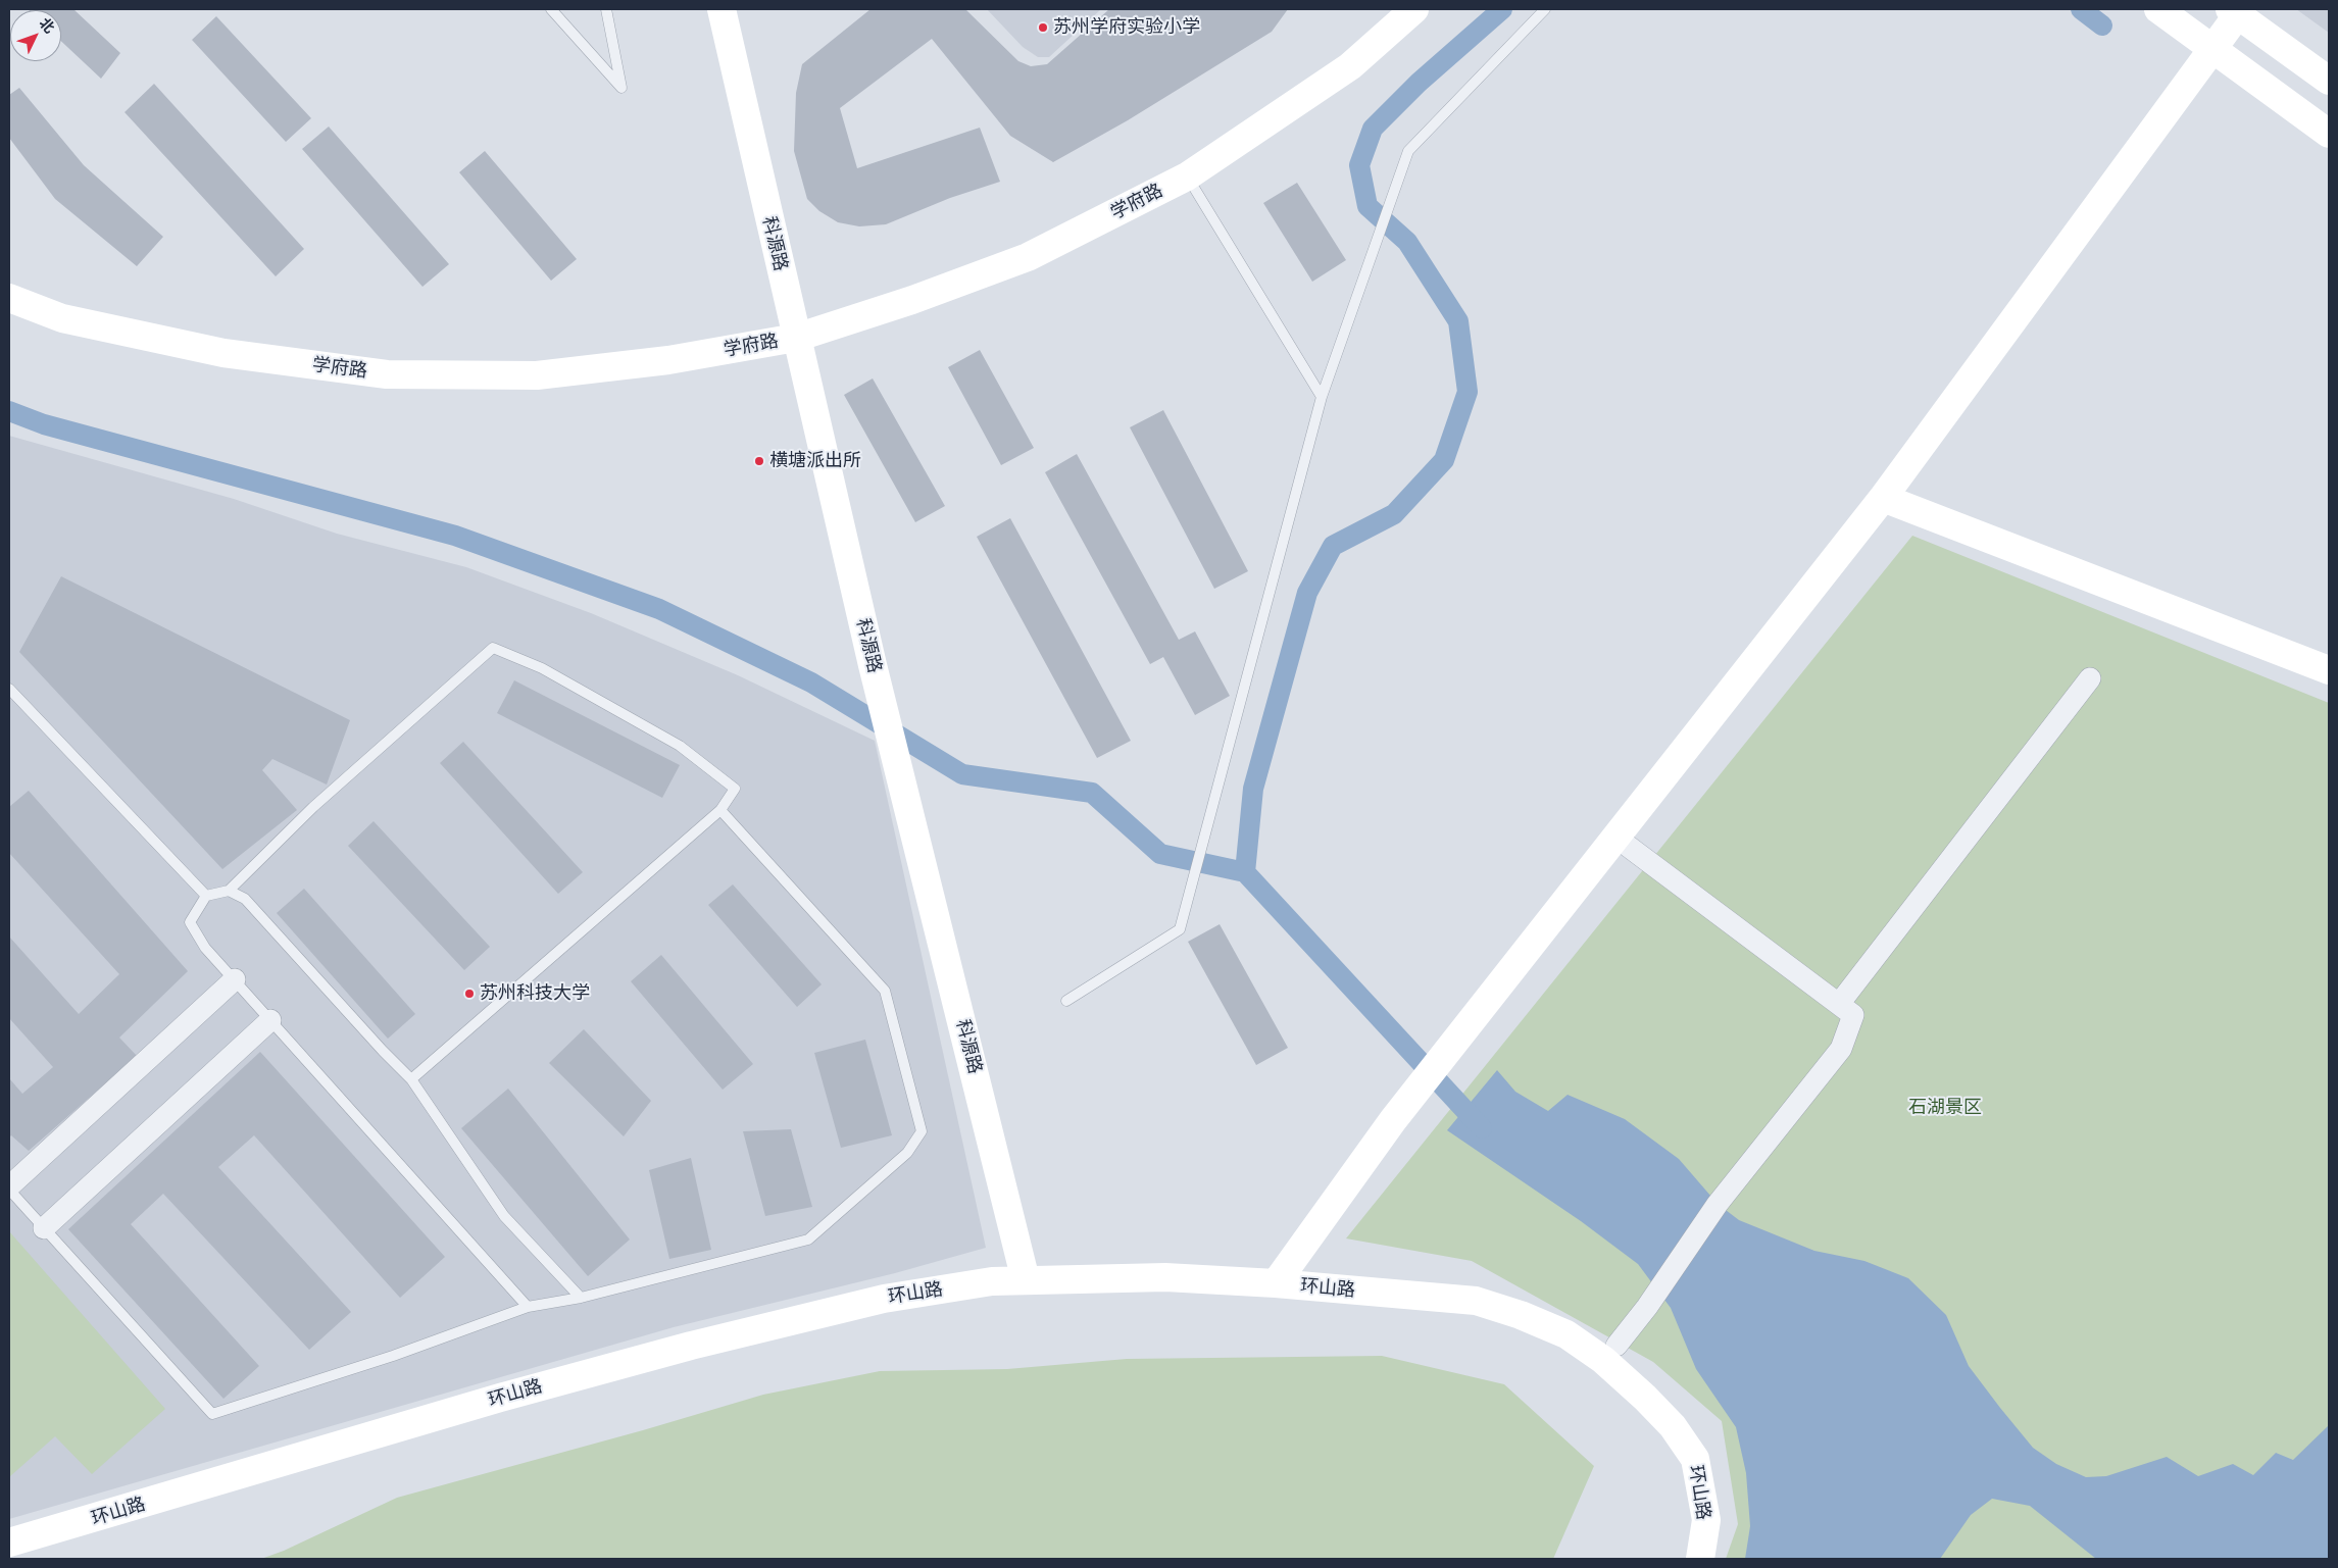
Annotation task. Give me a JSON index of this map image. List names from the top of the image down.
{
  "streets": {
    "street": ["学府路", "科源路", "环山路"]
  },
  "crossings": [
    ["学府路", "科源路"],
    ["科源路", "环山路"]
  ],
  "parks": ["石湖景区"],
  "places": ["苏州学府实验小学", "横塘派出所", "苏州科技大学"],
  "north": "top right"
}
